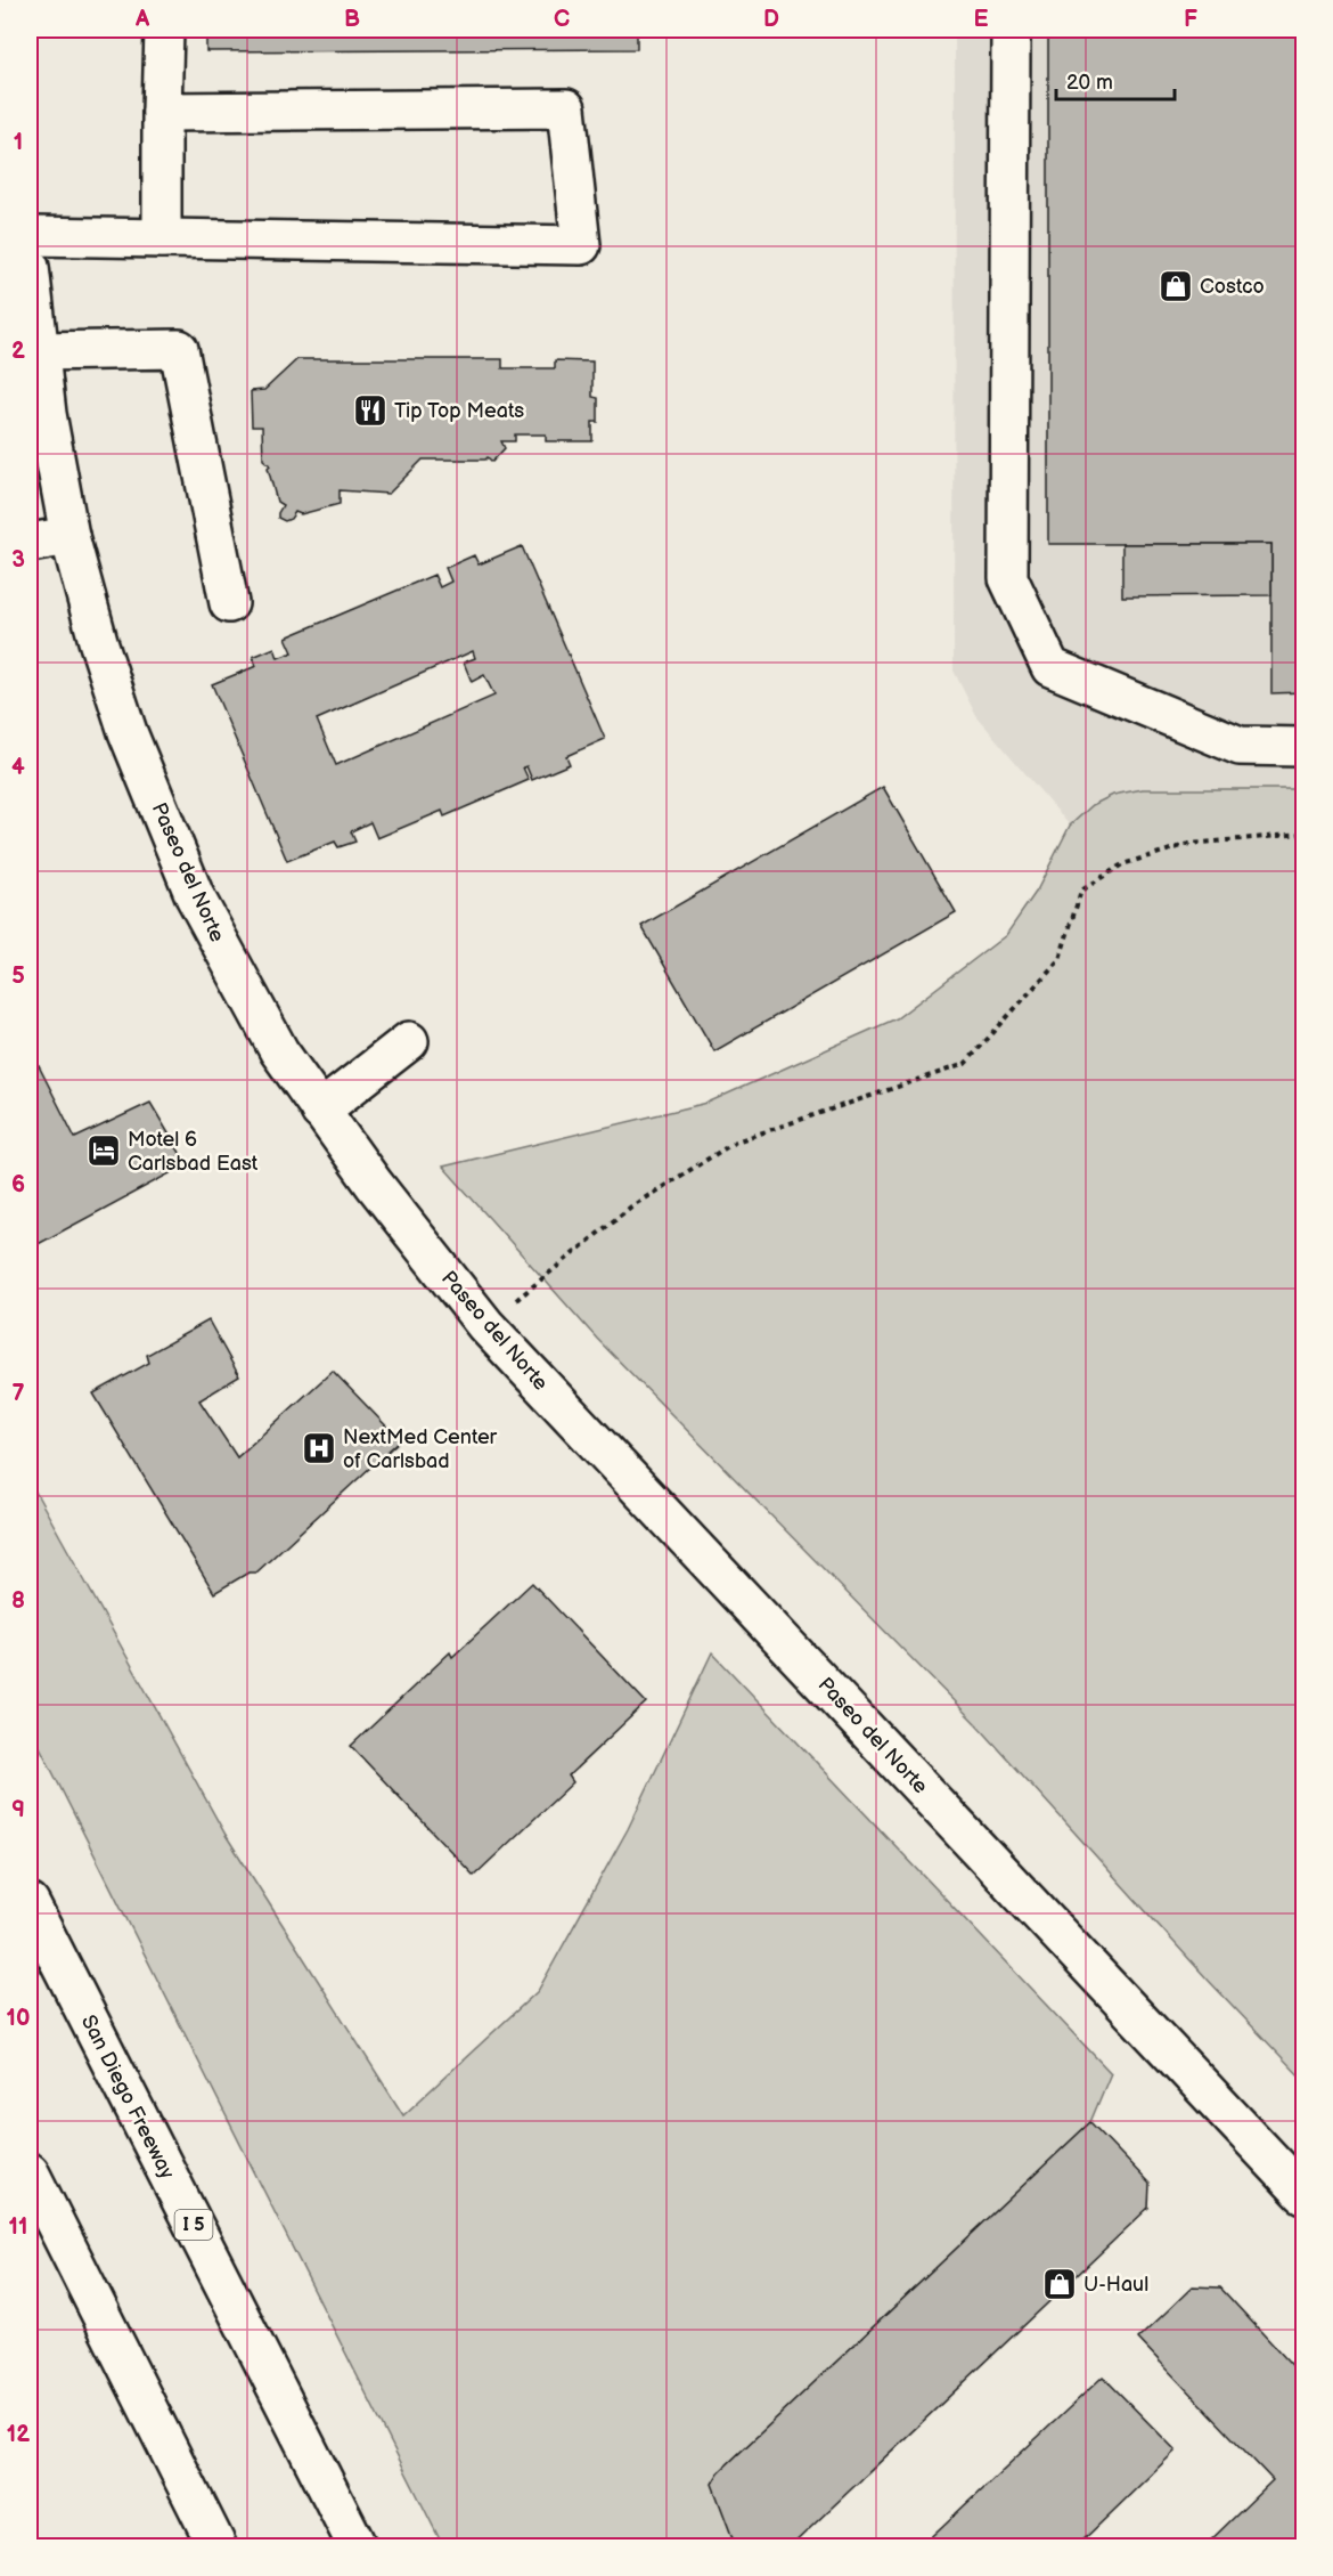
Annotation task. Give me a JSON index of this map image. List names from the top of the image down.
{
  "streets": {
    "main road": ["Paseo del Norte", "San Diego Freeway", "I 5"]
  },
  "places": {
    "shop": ["Costco", "U-Haul"],
    "restaurant": ["Tip Top Meats"],
    "hotel": ["Motel 6 Carlsbad East"],
    "hospital": ["NextMed Center of Carlsbad"]
  },
  "scale_bar": "20 m",
  "grid": {
    "columns": [
      "A",
      "B",
      "C",
      "D",
      "E",
      "F"
    ],
    "rows": [
      "1",
      "2",
      "3",
      "4",
      "5",
      "6",
      "7",
      "8",
      "9",
      "10",
      "11",
      "12"
    ]
  }
}
